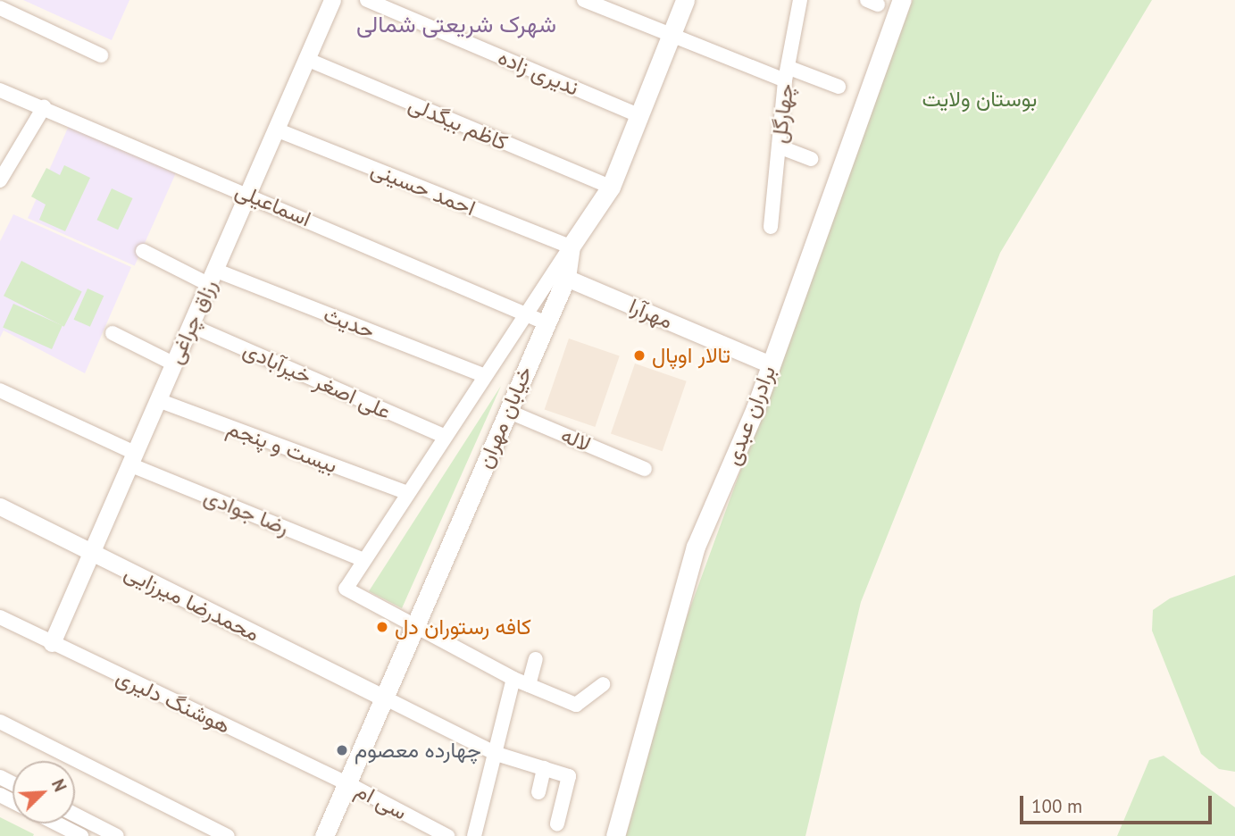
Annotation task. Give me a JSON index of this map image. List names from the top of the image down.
{
  "streets": {
    "main road": ["برادران عبدی", "خیابان مهران"],
    "street": [
      "ندیری زاده",
      "چهارگل",
      "کاظم بیگدلی",
      "احمد حسینی",
      "اسماعیلی",
      "مهرآرا",
      "رزاق چراغی",
      "حدیث",
      "علی اصغر خیرآبادی",
      "لاله",
      "بیست و پنجم",
      "رضا جوادی",
      "محمدرضا میرزایی",
      "هوشنگ دلیری",
      "سی ام"
    ]
  },
  "crossings": [
    ["ندیری زاده", "خیابان مهران"],
    ["کاظم بیگدلی", "رزاق چراغی"],
    ["کاظم بیگدلی", "خیابان مهران"],
    ["احمد حسینی", "رزاق چراغی"],
    ["احمد حسینی", "خیابان مهران"],
    ["اسماعیلی", "رزاق چراغی"],
    ["اسماعیلی", "خیابان مهران"],
    ["مهرآرا", "برادران عبدی"],
    ["مهرآرا", "خیابان مهران"],
    ["رزاق چراغی", "حدیث"],
    ["رزاق چراغی", "علی اصغر خیرآبادی"],
    ["رزاق چراغی", "بیست و پنجم"],
    ["رزاق چراغی", "رضا جوادی"],
    ["رزاق چراغی", "محمدرضا میرزایی"],
    ["رزاق چراغی", "هوشنگ دلیری"],
    ["خیابان مهران", "لاله"],
    ["خیابان مهران", "محمدرضا میرزایی"],
    ["خیابان مهران", "هوشنگ دلیری"],
    ["خیابان مهران", "سی ام"],
    ["هوشنگ دلیری", "سی ام"]
  ],
  "districts": ["شهرک شریعتی شمالی"],
  "parks": ["بوستان ولایت"],
  "places": ["تالار اوپال", "کافه رستوران دل", "چهارده معصوم"],
  "scale_bar": "100 m",
  "north": "top right"
}
